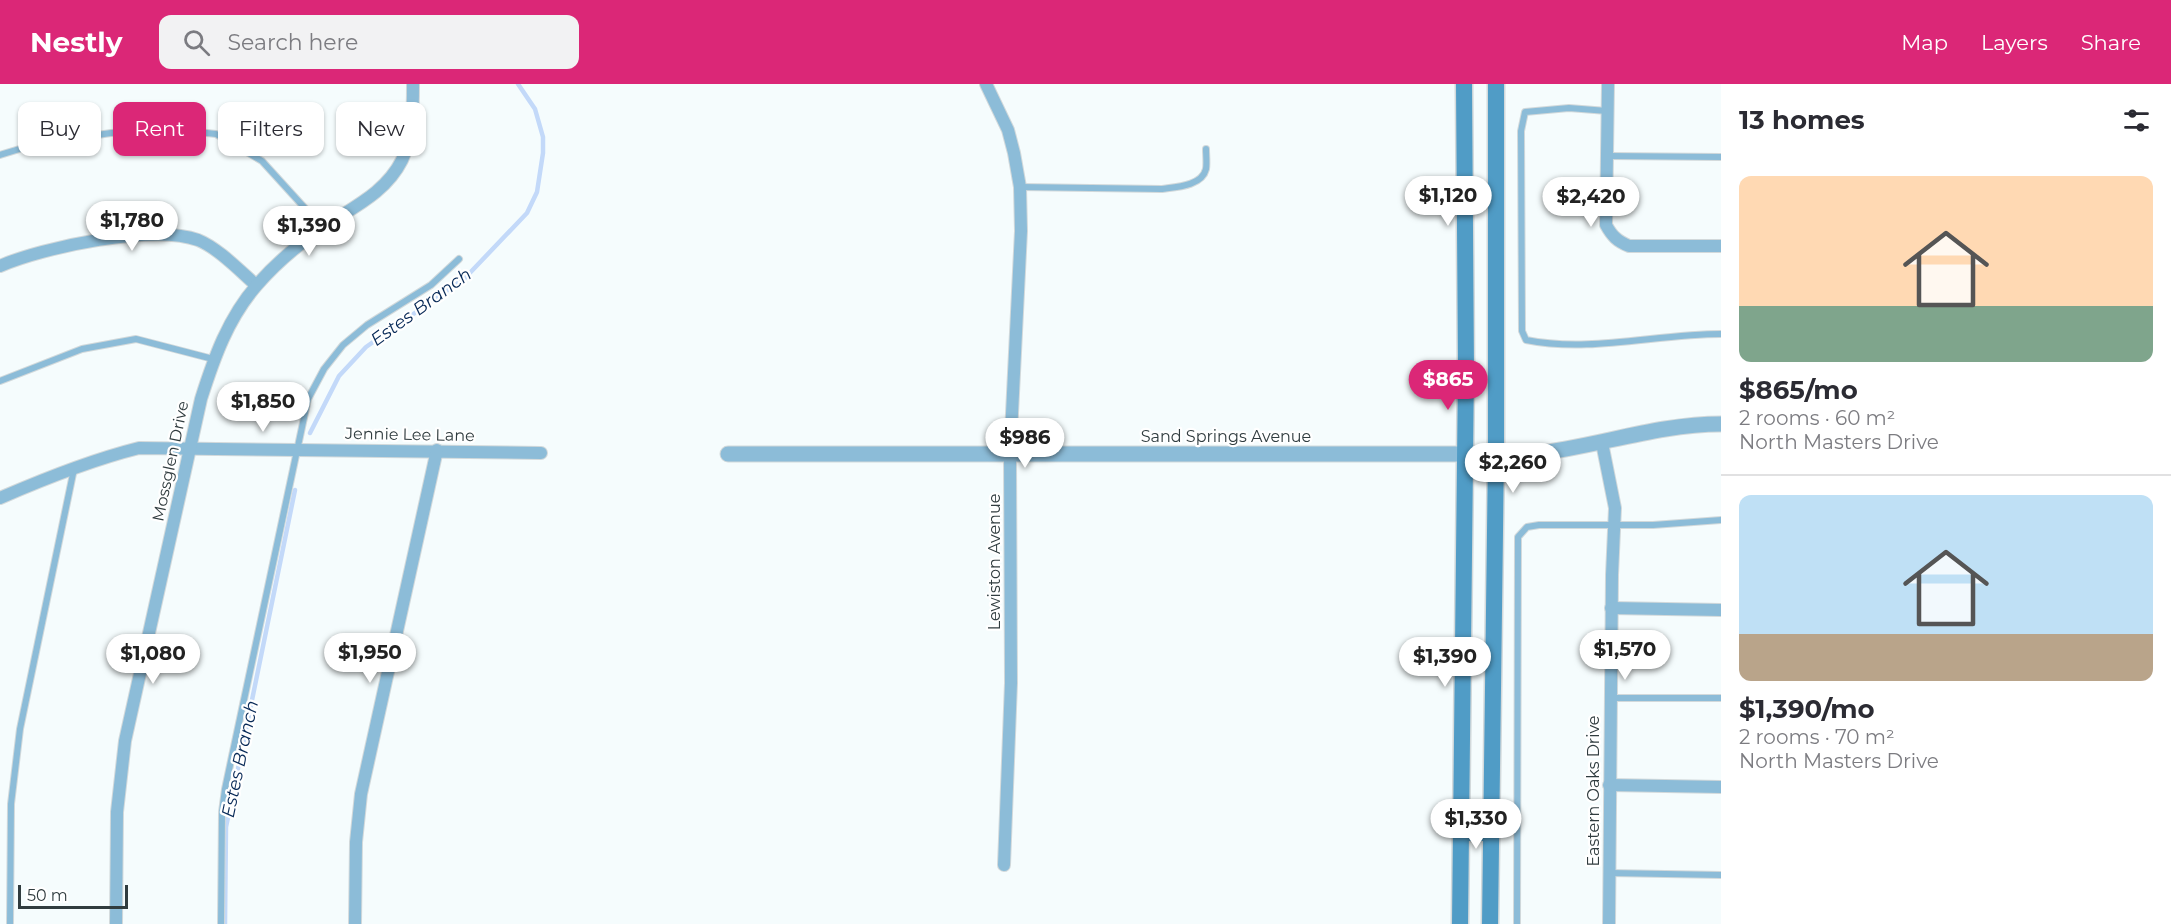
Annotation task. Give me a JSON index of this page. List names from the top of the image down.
{
  "streets": {
    "street": [
      "Jennie Lee Lane",
      "Sand Springs Avenue",
      "Mossglen Drive",
      "Lewiston Avenue",
      "Eastern Oaks Drive"
    ]
  },
  "crossings": [
    ["Jennie Lee Lane", "Mossglen Drive"],
    ["Sand Springs Avenue", "Lewiston Avenue"],
    ["Sand Springs Avenue", "Eastern Oaks Drive"]
  ],
  "water": ["Estes Branch"],
  "scale_bar": "50 m",
  "page": {
    "header": "Nestly",
    "search": "Search here",
    "nav": ["Map", "Layers", "Share"],
    "heading": "13 homes",
    "chip": [
      "Buy",
      "Rent",
      "Filters",
      "New"
    ],
    "list": [
      {
        "name": "$865/mo",
        "note": "2 rooms · 60 m² · North Masters Drive"
      },
      {
        "name": "$1,390/mo",
        "note": "2 rooms · 70 m² · North Masters Drive"
      }
    ],
    "price": [
      "$1,120",
      "$2,420",
      "$1,780",
      "$1,390",
      "$865",
      "$1,850",
      "$986",
      "$2,260",
      "$1,570",
      "$1,950",
      "$1,080",
      "$1,390",
      "$1,330"
    ],
    "scale": "50 m"
  }
}
